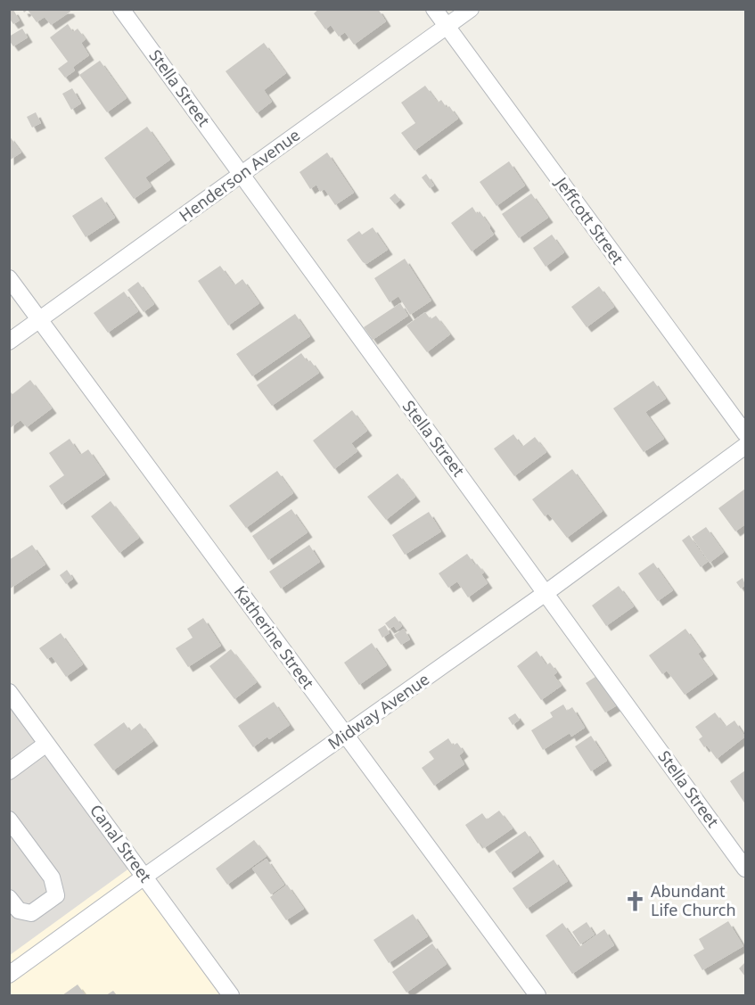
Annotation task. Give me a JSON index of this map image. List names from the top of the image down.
{
  "streets": {
    "street": [
      "Stella Street",
      "Henderson Avenue",
      "Jeffcott Street",
      "Katherine Street",
      "Midway Avenue",
      "Canal Street"
    ]
  },
  "crossings": [
    ["Stella Street", "Henderson Avenue"],
    ["Stella Street", "Midway Avenue"],
    ["Henderson Avenue", "Jeffcott Street"],
    ["Henderson Avenue", "Katherine Street"],
    ["Katherine Street", "Midway Avenue"],
    ["Midway Avenue", "Canal Street"]
  ],
  "places": {
    "church": ["Abundant Life Church"]
  }
}
